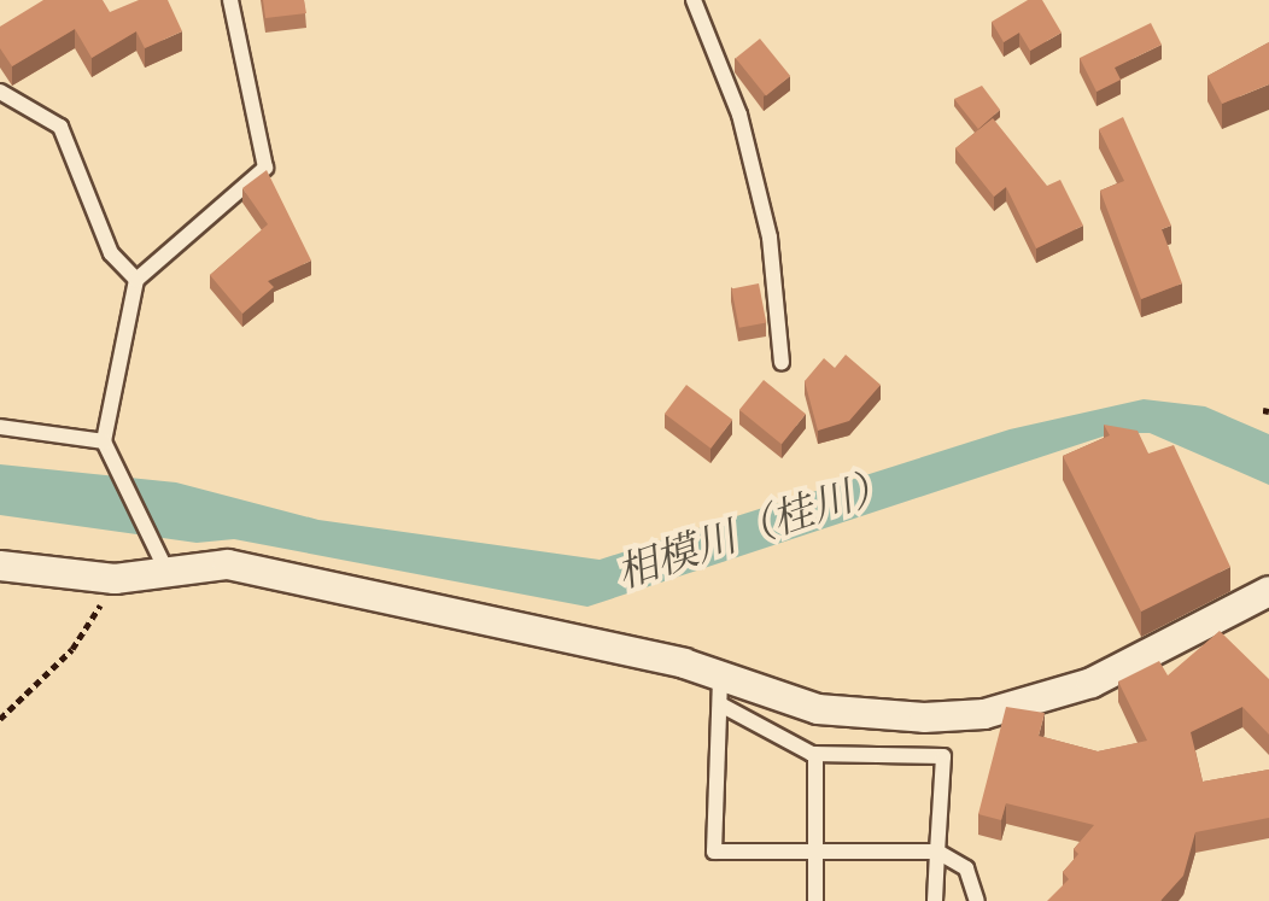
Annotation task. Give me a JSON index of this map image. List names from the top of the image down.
{
  "water": ["相模川（桂川）"]
}
